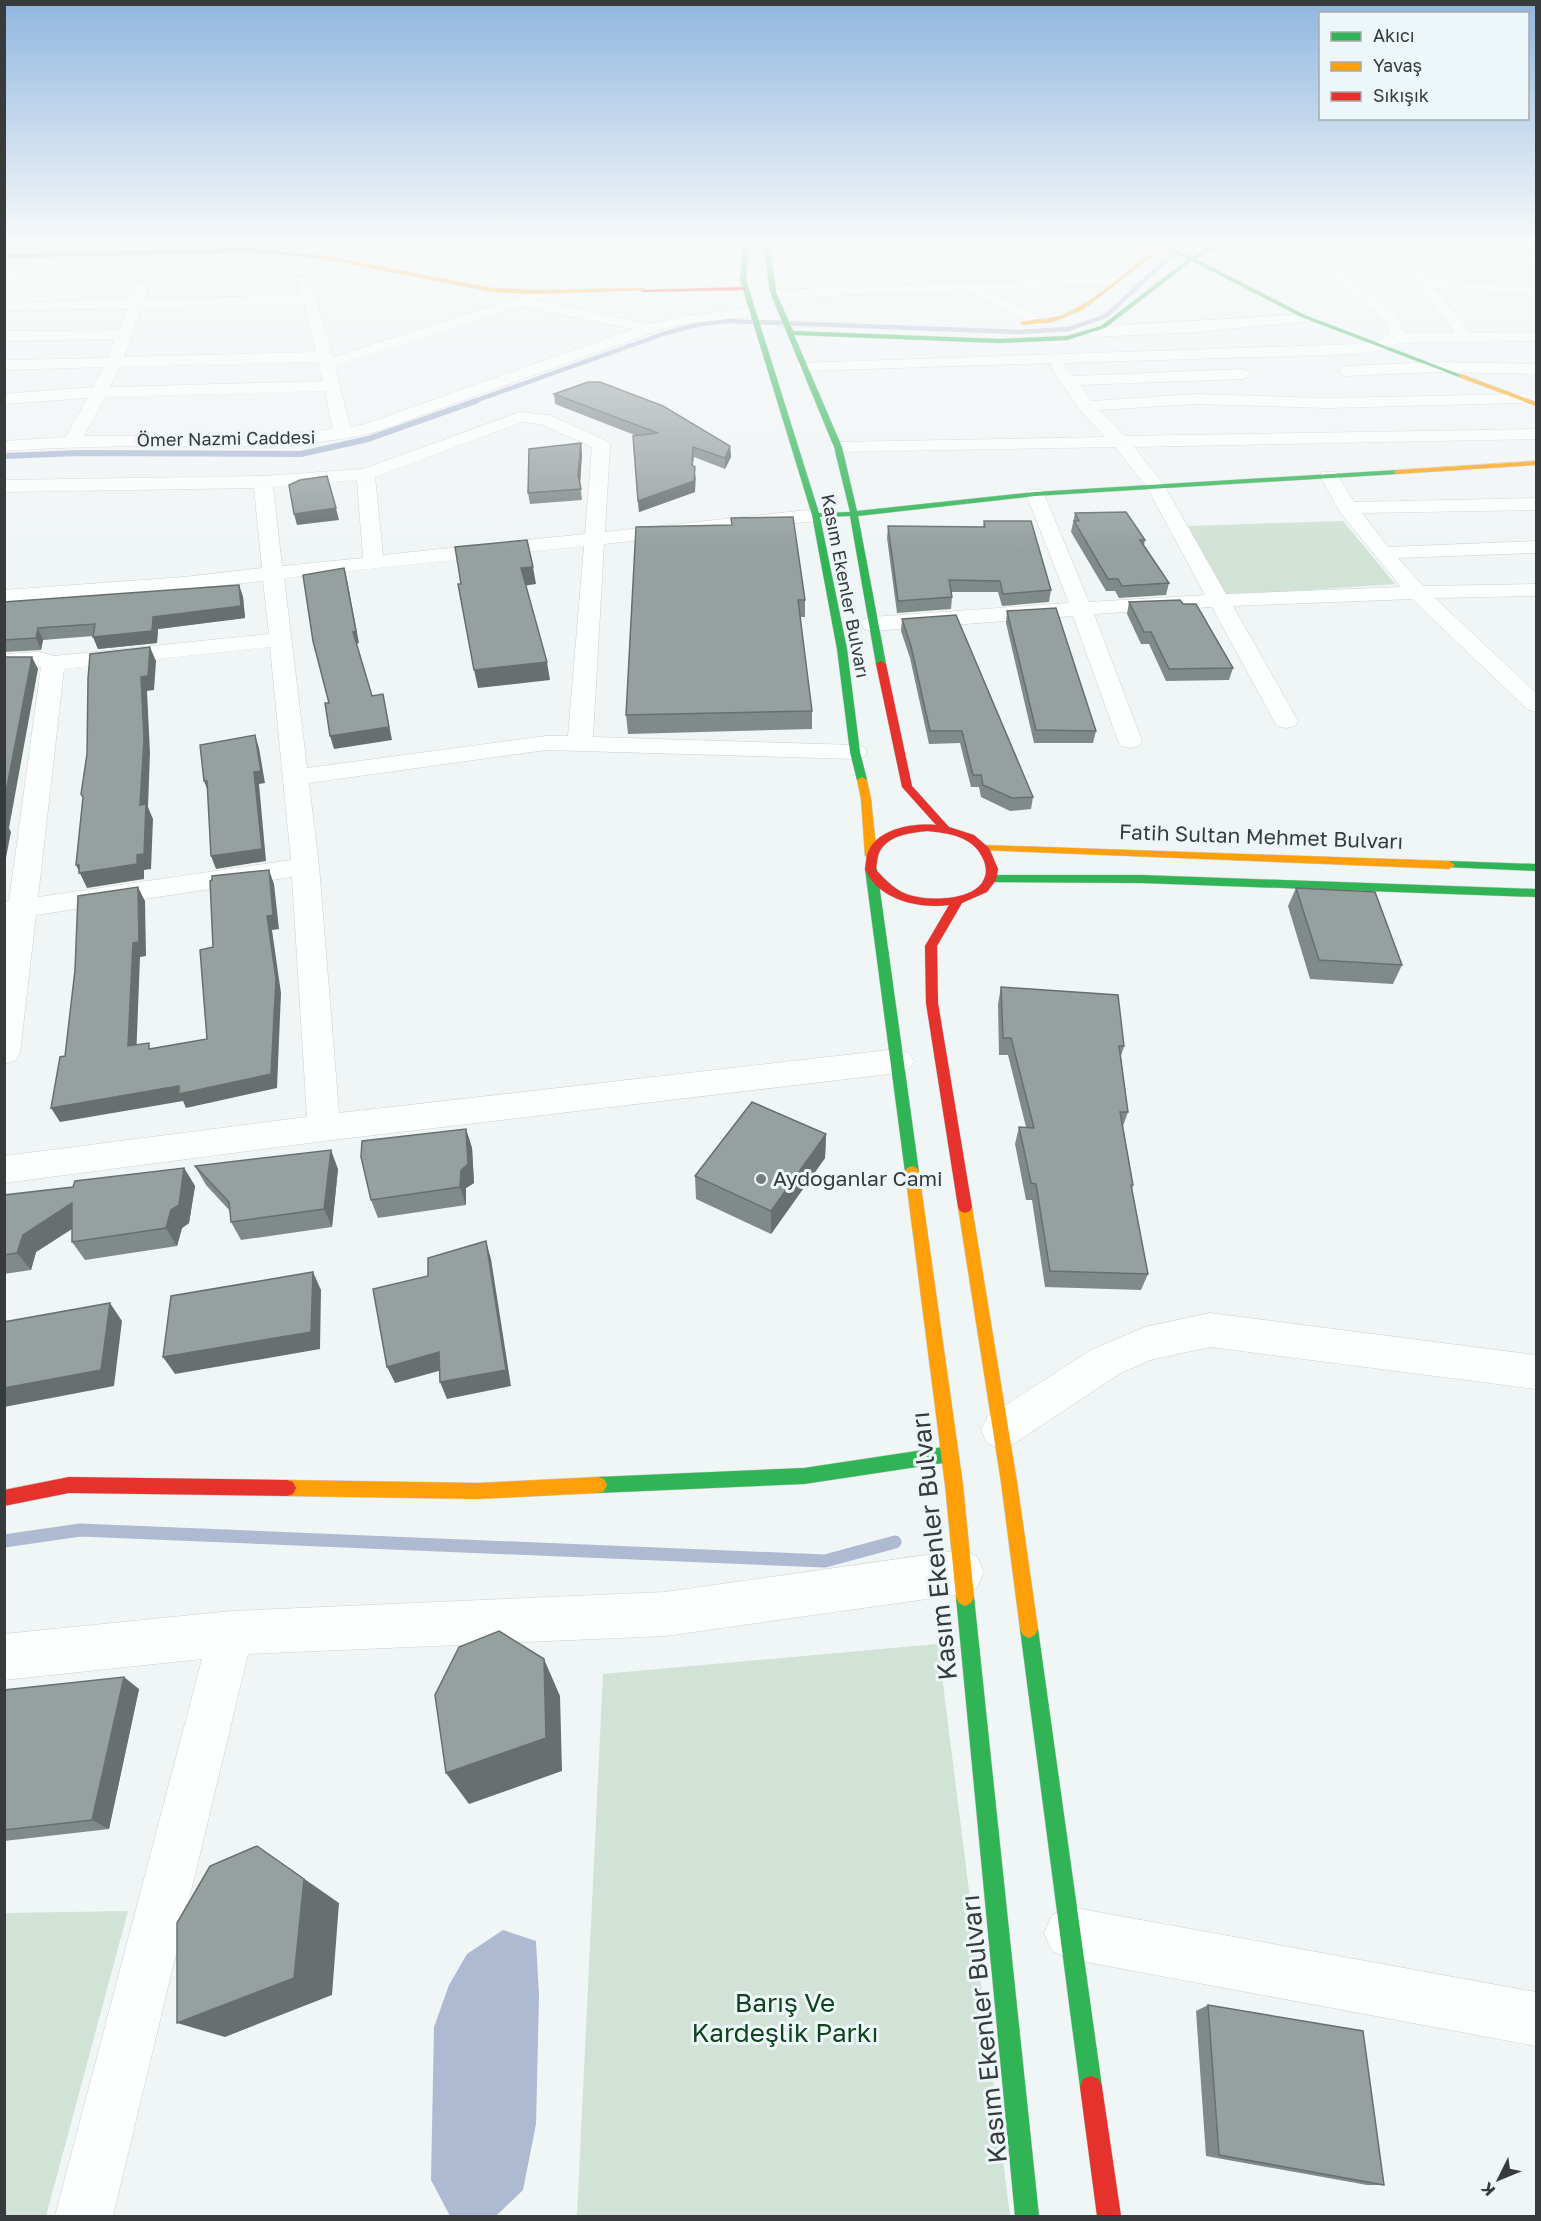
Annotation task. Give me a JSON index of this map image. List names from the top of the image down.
{
  "streets": {
    "street": ["Ömer Nazmi Caddesi", "Kasım Ekenler Bulvarı", "Fatih Sultan Mehmet Bulvarı"]
  },
  "crossings": [
    ["Kasım Ekenler Bulvarı", "Fatih Sultan Mehmet Bulvarı"]
  ],
  "parks": ["Barış Ve Kardeşlik Parkı"],
  "places": ["Aydoğanlar Cami"],
  "legend": ["Akıcı", "Yavaş", "Sıkışık"],
  "north": "bottom left"
}
